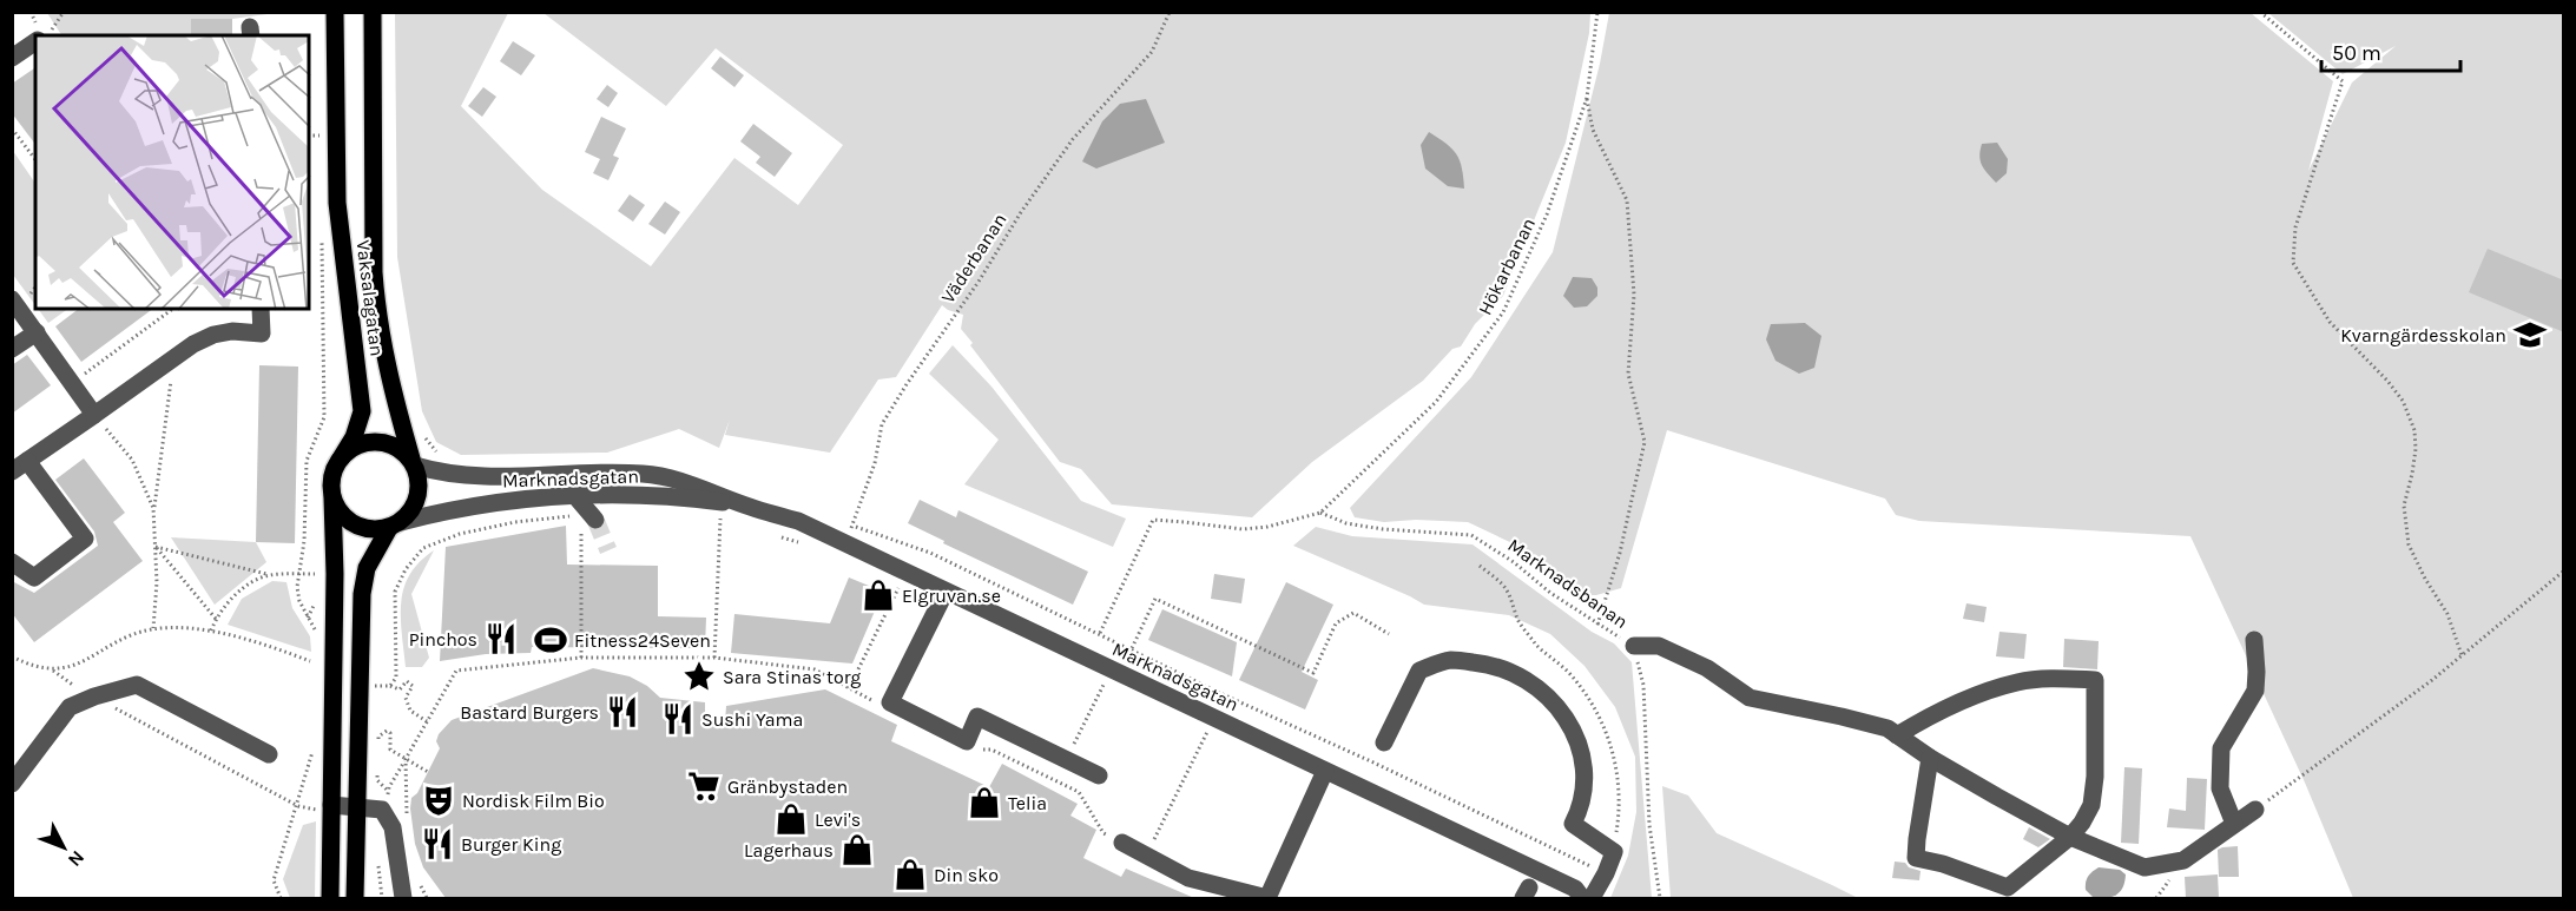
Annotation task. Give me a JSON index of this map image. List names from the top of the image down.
{
  "streets": {
    "main road": ["Vaksalagatan"],
    "street": ["Marknadsgatan"],
    "path": ["Väderbanan", "Hökarbanan", "Marknadsbanan"]
  },
  "crossings": [
    ["Väderbanan", "Marknadsgatan"],
    ["Hökarbanan", "Marknadsbanan"],
    ["Vaksalagatan", "Marknadsgatan"]
  ],
  "places": {
    "school or university": ["Kvarngärdesskolan"],
    "shop": [
      "Elgruvan.se",
      "Telia",
      "Levi's",
      "Lagerhaus",
      "Din sko"
    ],
    "restaurant": [
      "Pinchos",
      "Bastard Burgers",
      "Sushi Yama",
      "Burger King"
    ],
    "sports": ["Fitness24Seven"],
    "place": ["Sara Stinas torg"],
    "supermarket": ["Gränbystaden"],
    "theatre": ["Nordisk Film Bio"]
  },
  "scale_bar": "50 m",
  "north": "bottom right"
}
